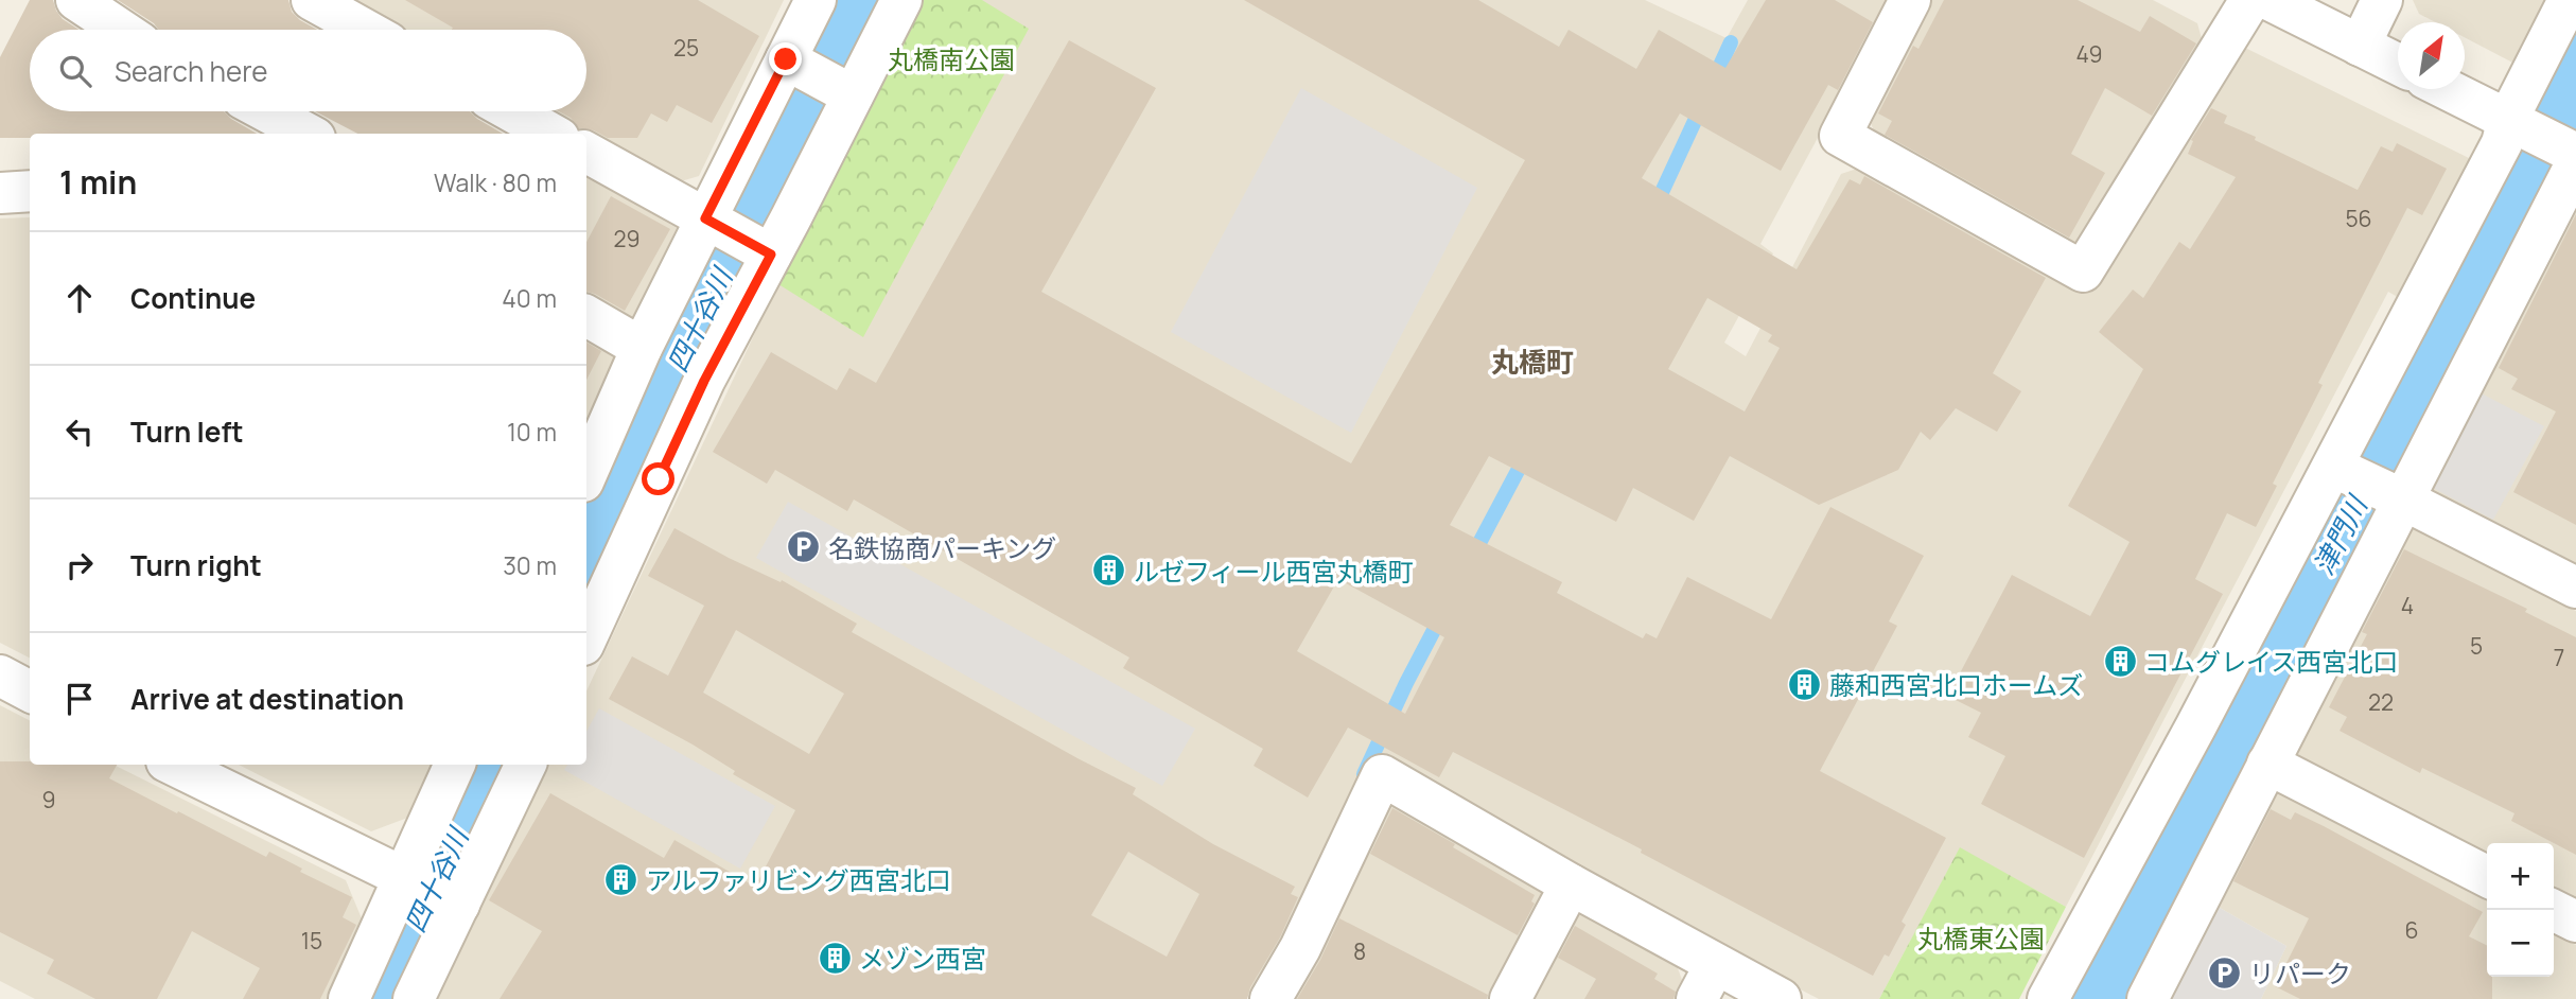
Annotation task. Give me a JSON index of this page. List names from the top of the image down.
{
  "districts": ["丸橋町"],
  "water": ["四十谷川", "津門川"],
  "parks": ["丸橋南公園", "丸橋東公園"],
  "places": {
    "parking": ["名鉄協商パーキング", "リパーク"],
    "building": [
      "ルゼフィール西宮丸橋町",
      "コムグレイス西宮北口",
      "藤和西宮北口ホームズ",
      "アルファリビング西宮北口",
      "メゾン西宮"
    ]
  },
  "house_numbers": [
    "25",
    "49",
    "56",
    "29",
    "4",
    "5",
    "7",
    "22",
    "9",
    "6",
    "15",
    "8"
  ],
  "north": "top right",
  "page": {
    "search": "Search here",
    "heading": ["1 min", "Walk · 80 m"],
    "list": [
      ["Continue", "40 m"],
      ["Turn left", "10 m"],
      ["Turn right", "30 m"],
      "Arrive at destination"
    ],
    "map_buttons": ["+", "−"]
  }
}
